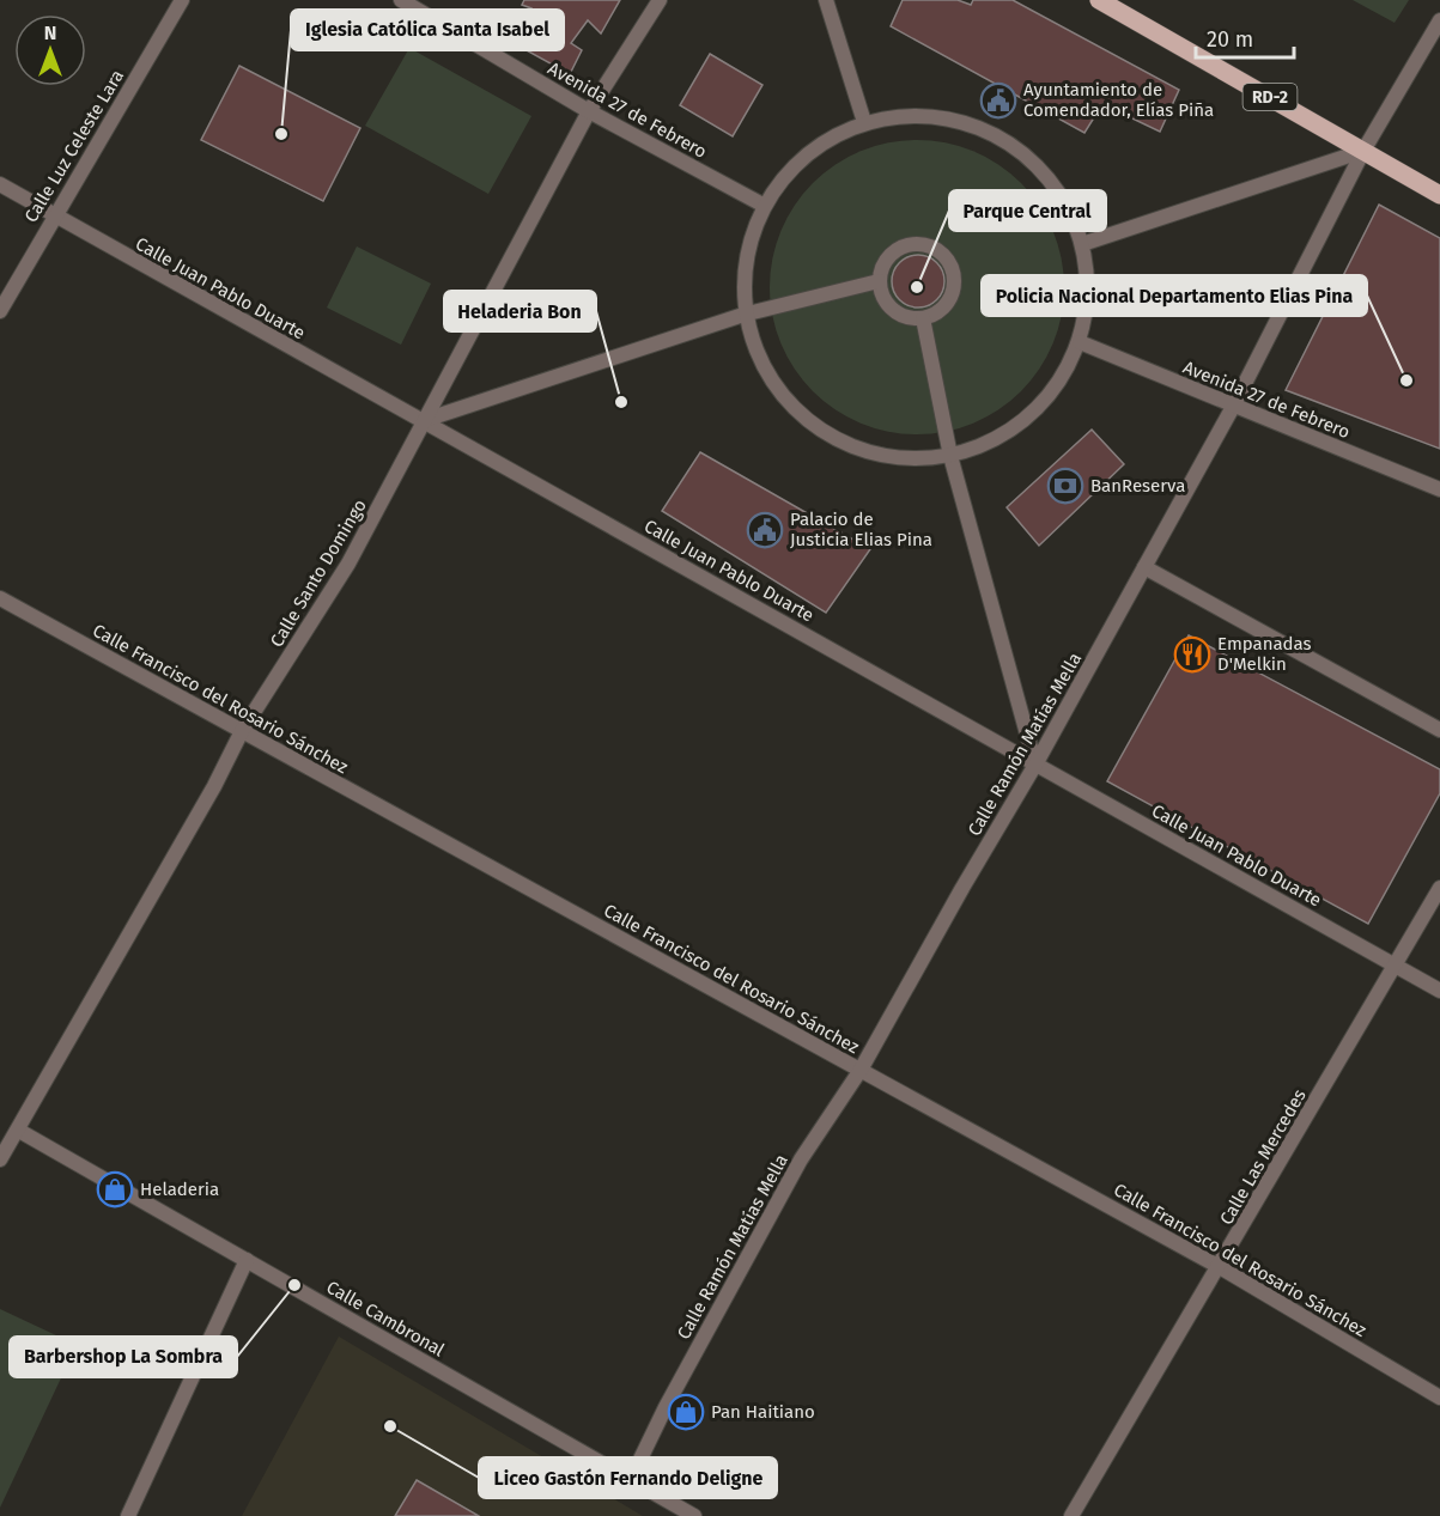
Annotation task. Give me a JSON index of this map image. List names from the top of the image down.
{
  "streets": {
    "main road": ["RD-2"],
    "street": [
      "Avenida 27 de Febrero",
      "Calle Luz Celeste Lara",
      "Calle Juan Pablo Duarte",
      "Calle Santo Domingo",
      "Calle Francisco del Rosario Sánchez",
      "Calle Ramón Matías Mella",
      "Calle Las Mercedes",
      "Calle Cambronal"
    ]
  },
  "crossings": [
    ["RD-2", "Calle Ramón Matías Mella"],
    ["Avenida 27 de Febrero", "Calle Santo Domingo"],
    ["Avenida 27 de Febrero", "Calle Ramón Matías Mella"],
    ["Calle Luz Celeste Lara", "Calle Juan Pablo Duarte"],
    ["Calle Juan Pablo Duarte", "Calle Santo Domingo"],
    ["Calle Juan Pablo Duarte", "Calle Ramón Matías Mella"],
    ["Calle Juan Pablo Duarte", "Calle Las Mercedes"],
    ["Calle Santo Domingo", "Calle Francisco del Rosario Sánchez"],
    ["Calle Santo Domingo", "Calle Cambronal"],
    ["Calle Francisco del Rosario Sánchez", "Calle Ramón Matías Mella"],
    ["Calle Francisco del Rosario Sánchez", "Calle Las Mercedes"],
    ["Calle Ramón Matías Mella", "Calle Cambronal"]
  ],
  "places": {
    "public building": ["Ayuntamiento de Comendador, Elías Piña", "Palacio de Justicia Elias Pina"],
    "other": [
      "Iglesia Católica Santa Isabel",
      "Parque Central",
      "Policia Nacional Departamento Elias Pina",
      "Heladeria Bon",
      "Barbershop La Sombra",
      "Liceo Gastón Fernando Deligne"
    ],
    "bank": ["BanReserva"],
    "restaurant": ["Empanadas D'Melkin"],
    "shop": ["Heladeria", "Pan Haitiano"]
  },
  "scale_bar": "20 m",
  "north": "top"
}
